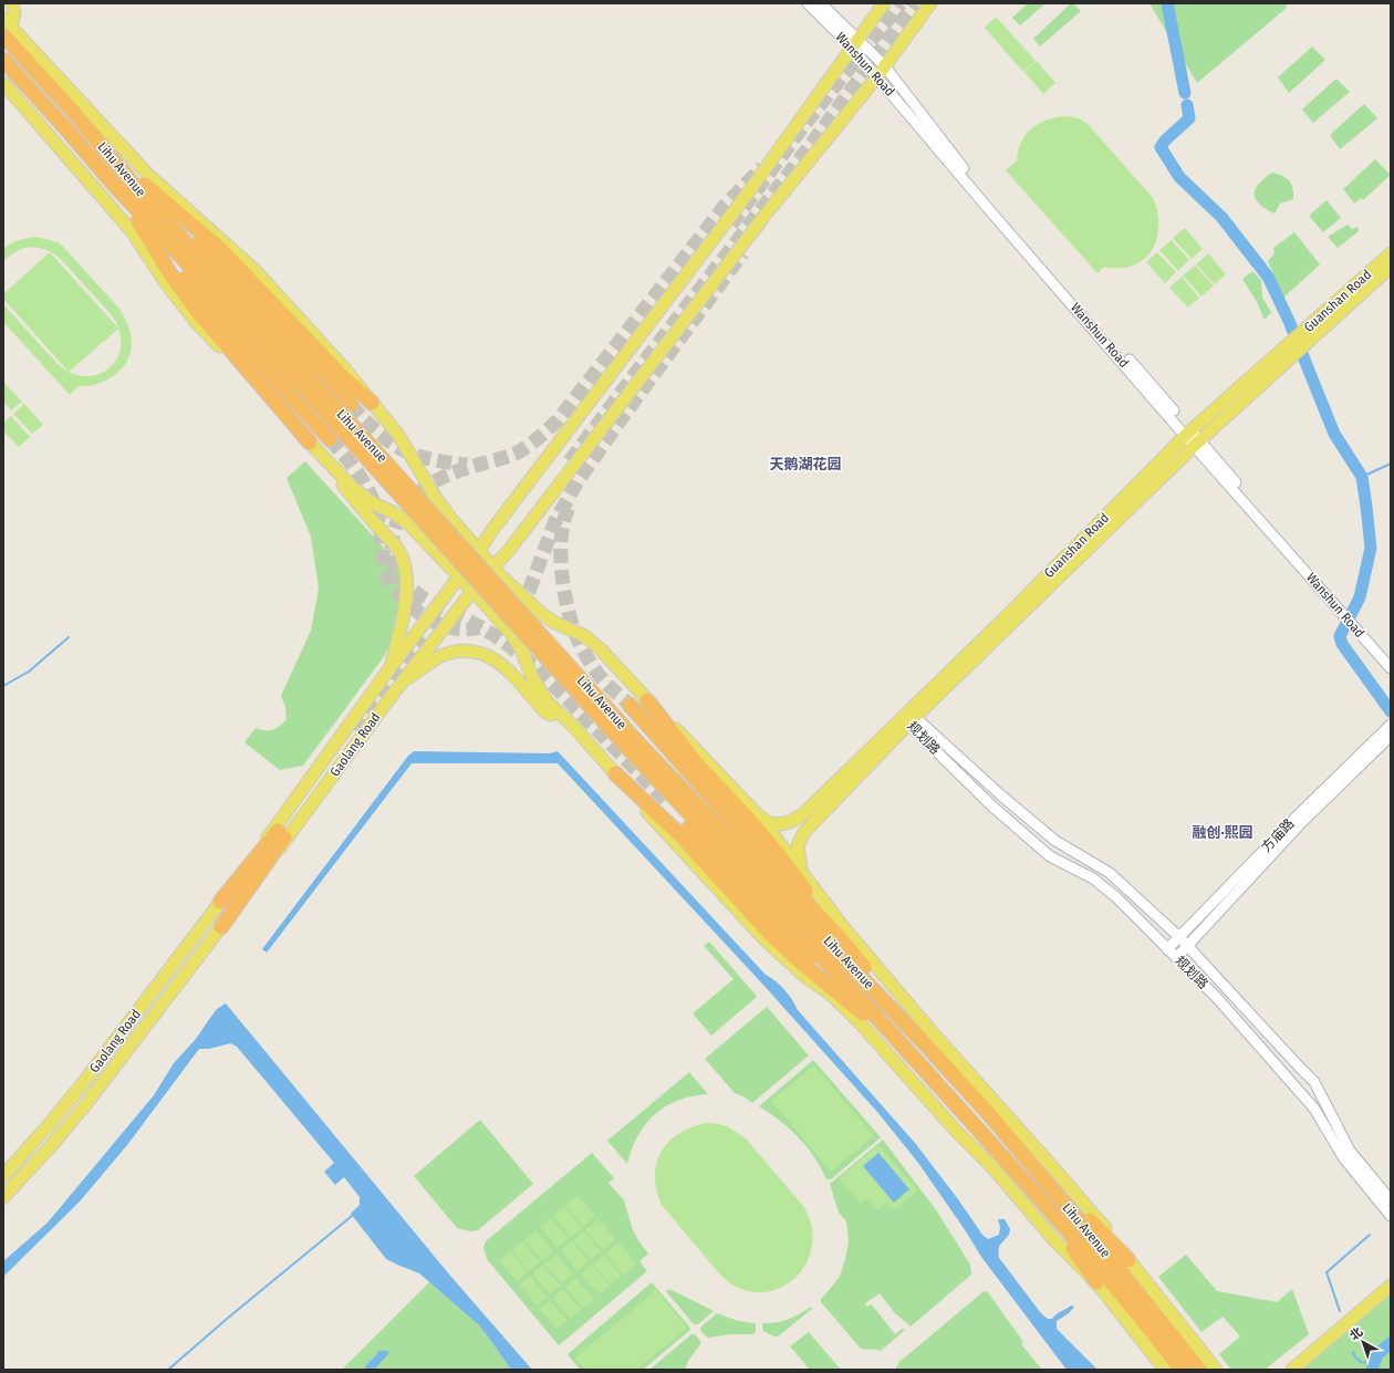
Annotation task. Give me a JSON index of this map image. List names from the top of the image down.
{
  "streets": {
    "highway": ["Lihu Avenue", "Gaolang Road"],
    "main road": ["Guanshan Road"],
    "street": ["Wanshun Road", "规划路", "方庙路"]
  },
  "crossings": [
    ["Wanshun Road", "Guanshan Road"],
    ["Wanshun Road", "Gaolang Road"],
    ["Guanshan Road", "规划路"],
    ["规划路", "方庙路"]
  ],
  "districts": ["天鹅湖花园", "融创·熙园"],
  "north": "top left"
}
